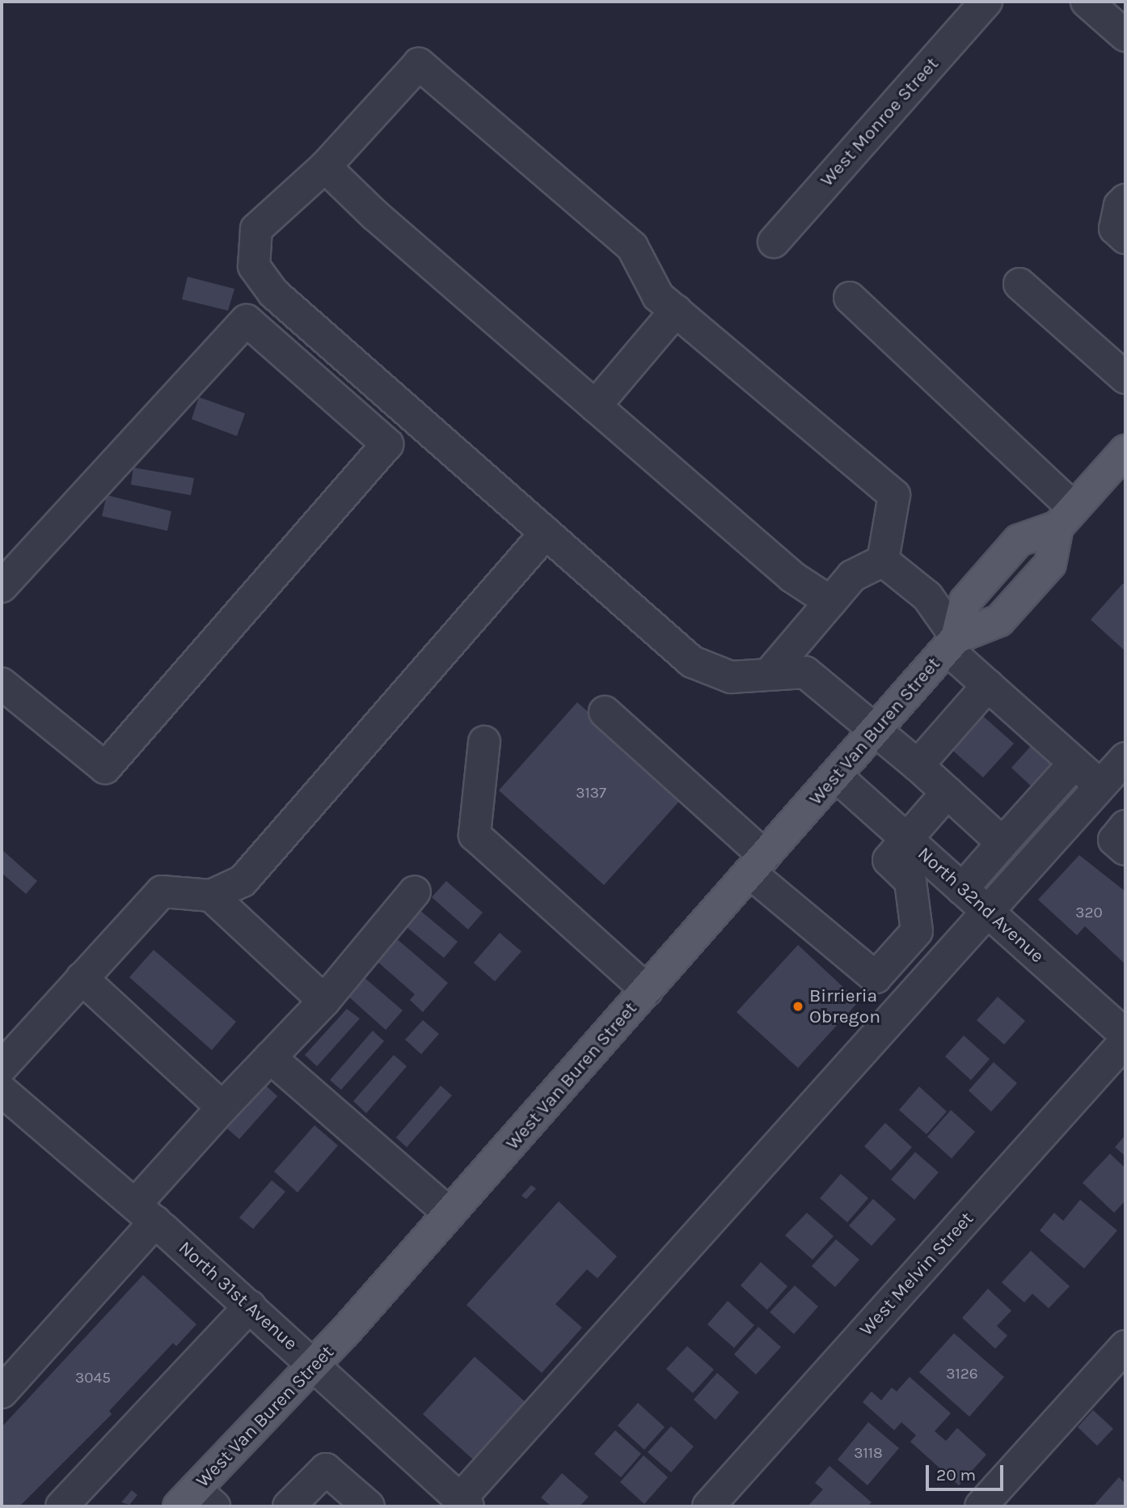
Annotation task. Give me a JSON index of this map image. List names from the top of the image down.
{
  "streets": {
    "main road": ["West Van Buren Street"],
    "street": [
      "West Monroe Street",
      "North 32nd Avenue",
      "West Melvin Street",
      "North 31st Avenue"
    ]
  },
  "crossings": [
    ["West Van Buren Street", "North 32nd Avenue"],
    ["West Van Buren Street", "North 31st Avenue"]
  ],
  "places": ["Birrieria Obregon"],
  "house_numbers": [
    "3137",
    "320",
    "3126",
    "3045",
    "3118"
  ],
  "scale_bar": "20 m"
}
